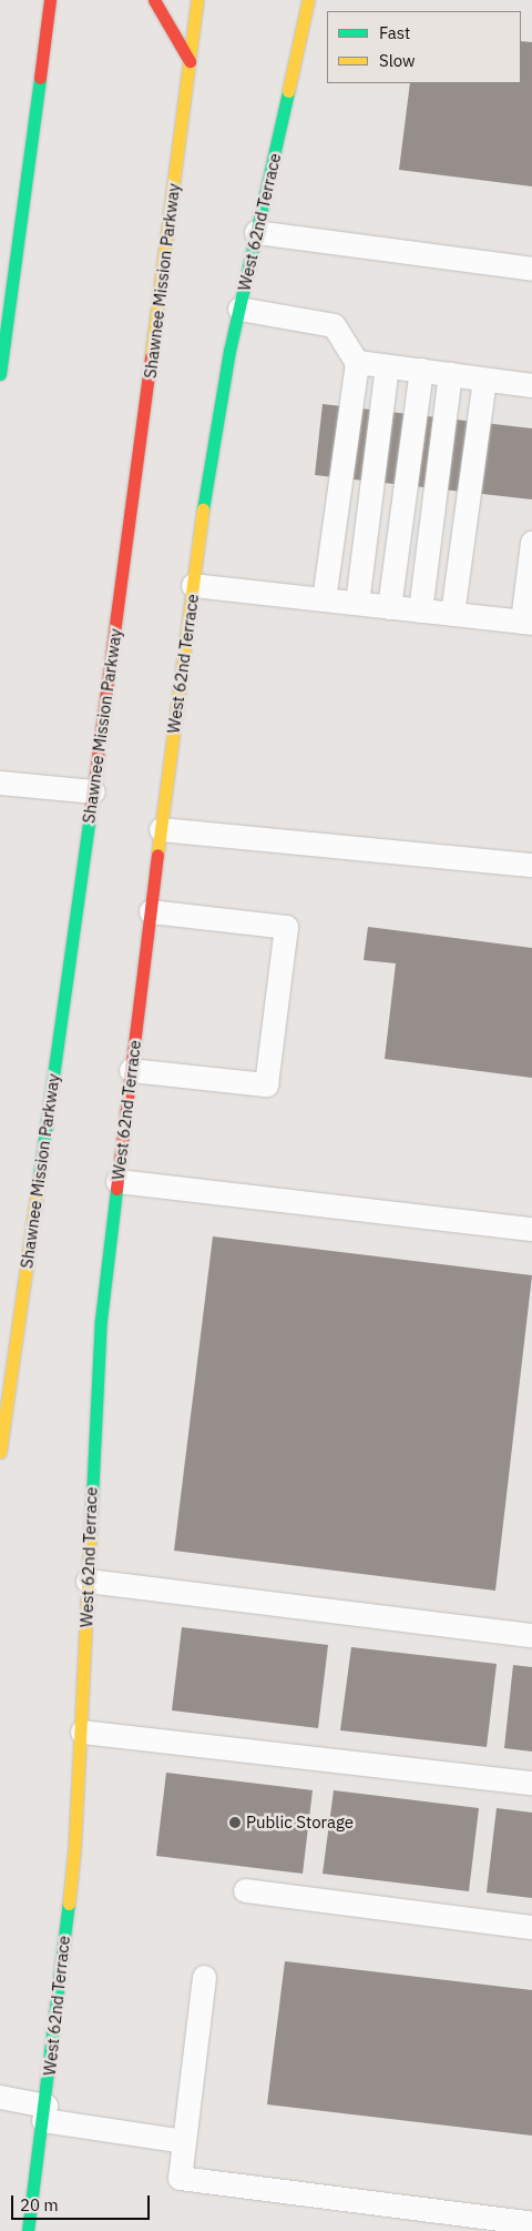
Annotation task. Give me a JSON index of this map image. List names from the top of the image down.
{
  "streets": {
    "main road": ["West 62nd Terrace", "Shawnee Mission Parkway"]
  },
  "places": ["Public Storage"],
  "legend": ["Fast", "Slow"],
  "scale_bar": "20 m"
}
